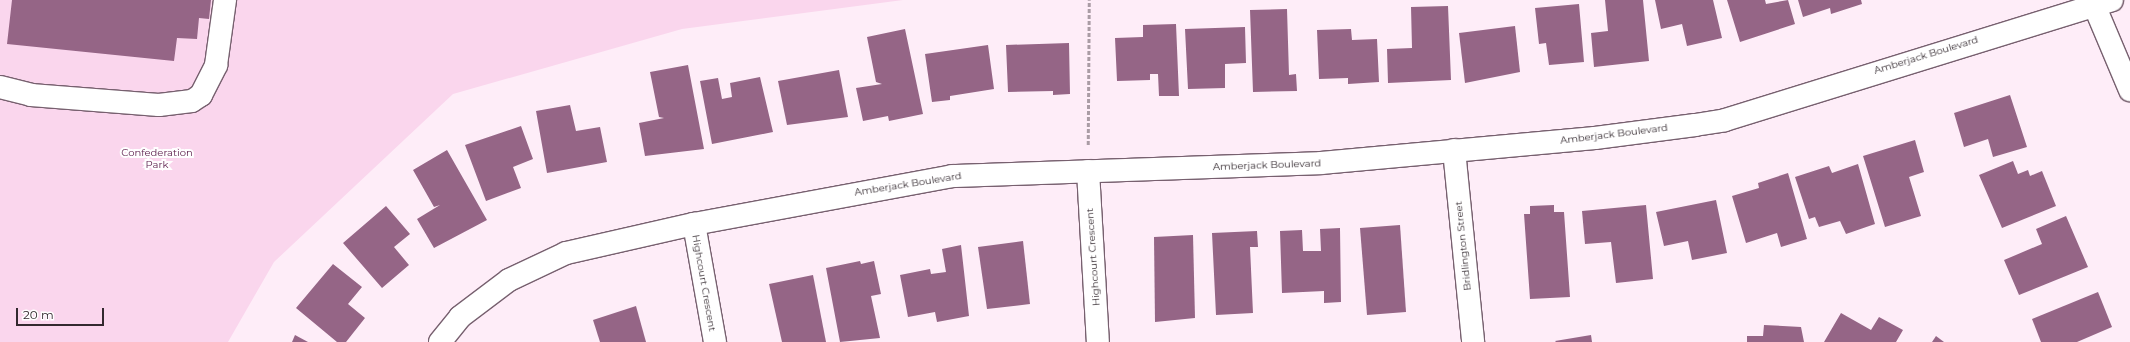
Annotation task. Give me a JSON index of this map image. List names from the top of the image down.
{
  "streets": {
    "street": ["Amberjack Boulevard", "Bridlington Street", "Highcourt Crescent"]
  },
  "crossings": [
    ["Amberjack Boulevard", "Bridlington Street"],
    ["Amberjack Boulevard", "Highcourt Crescent"]
  ],
  "parks": ["Confederation Park"],
  "scale_bar": "20 m"
}
